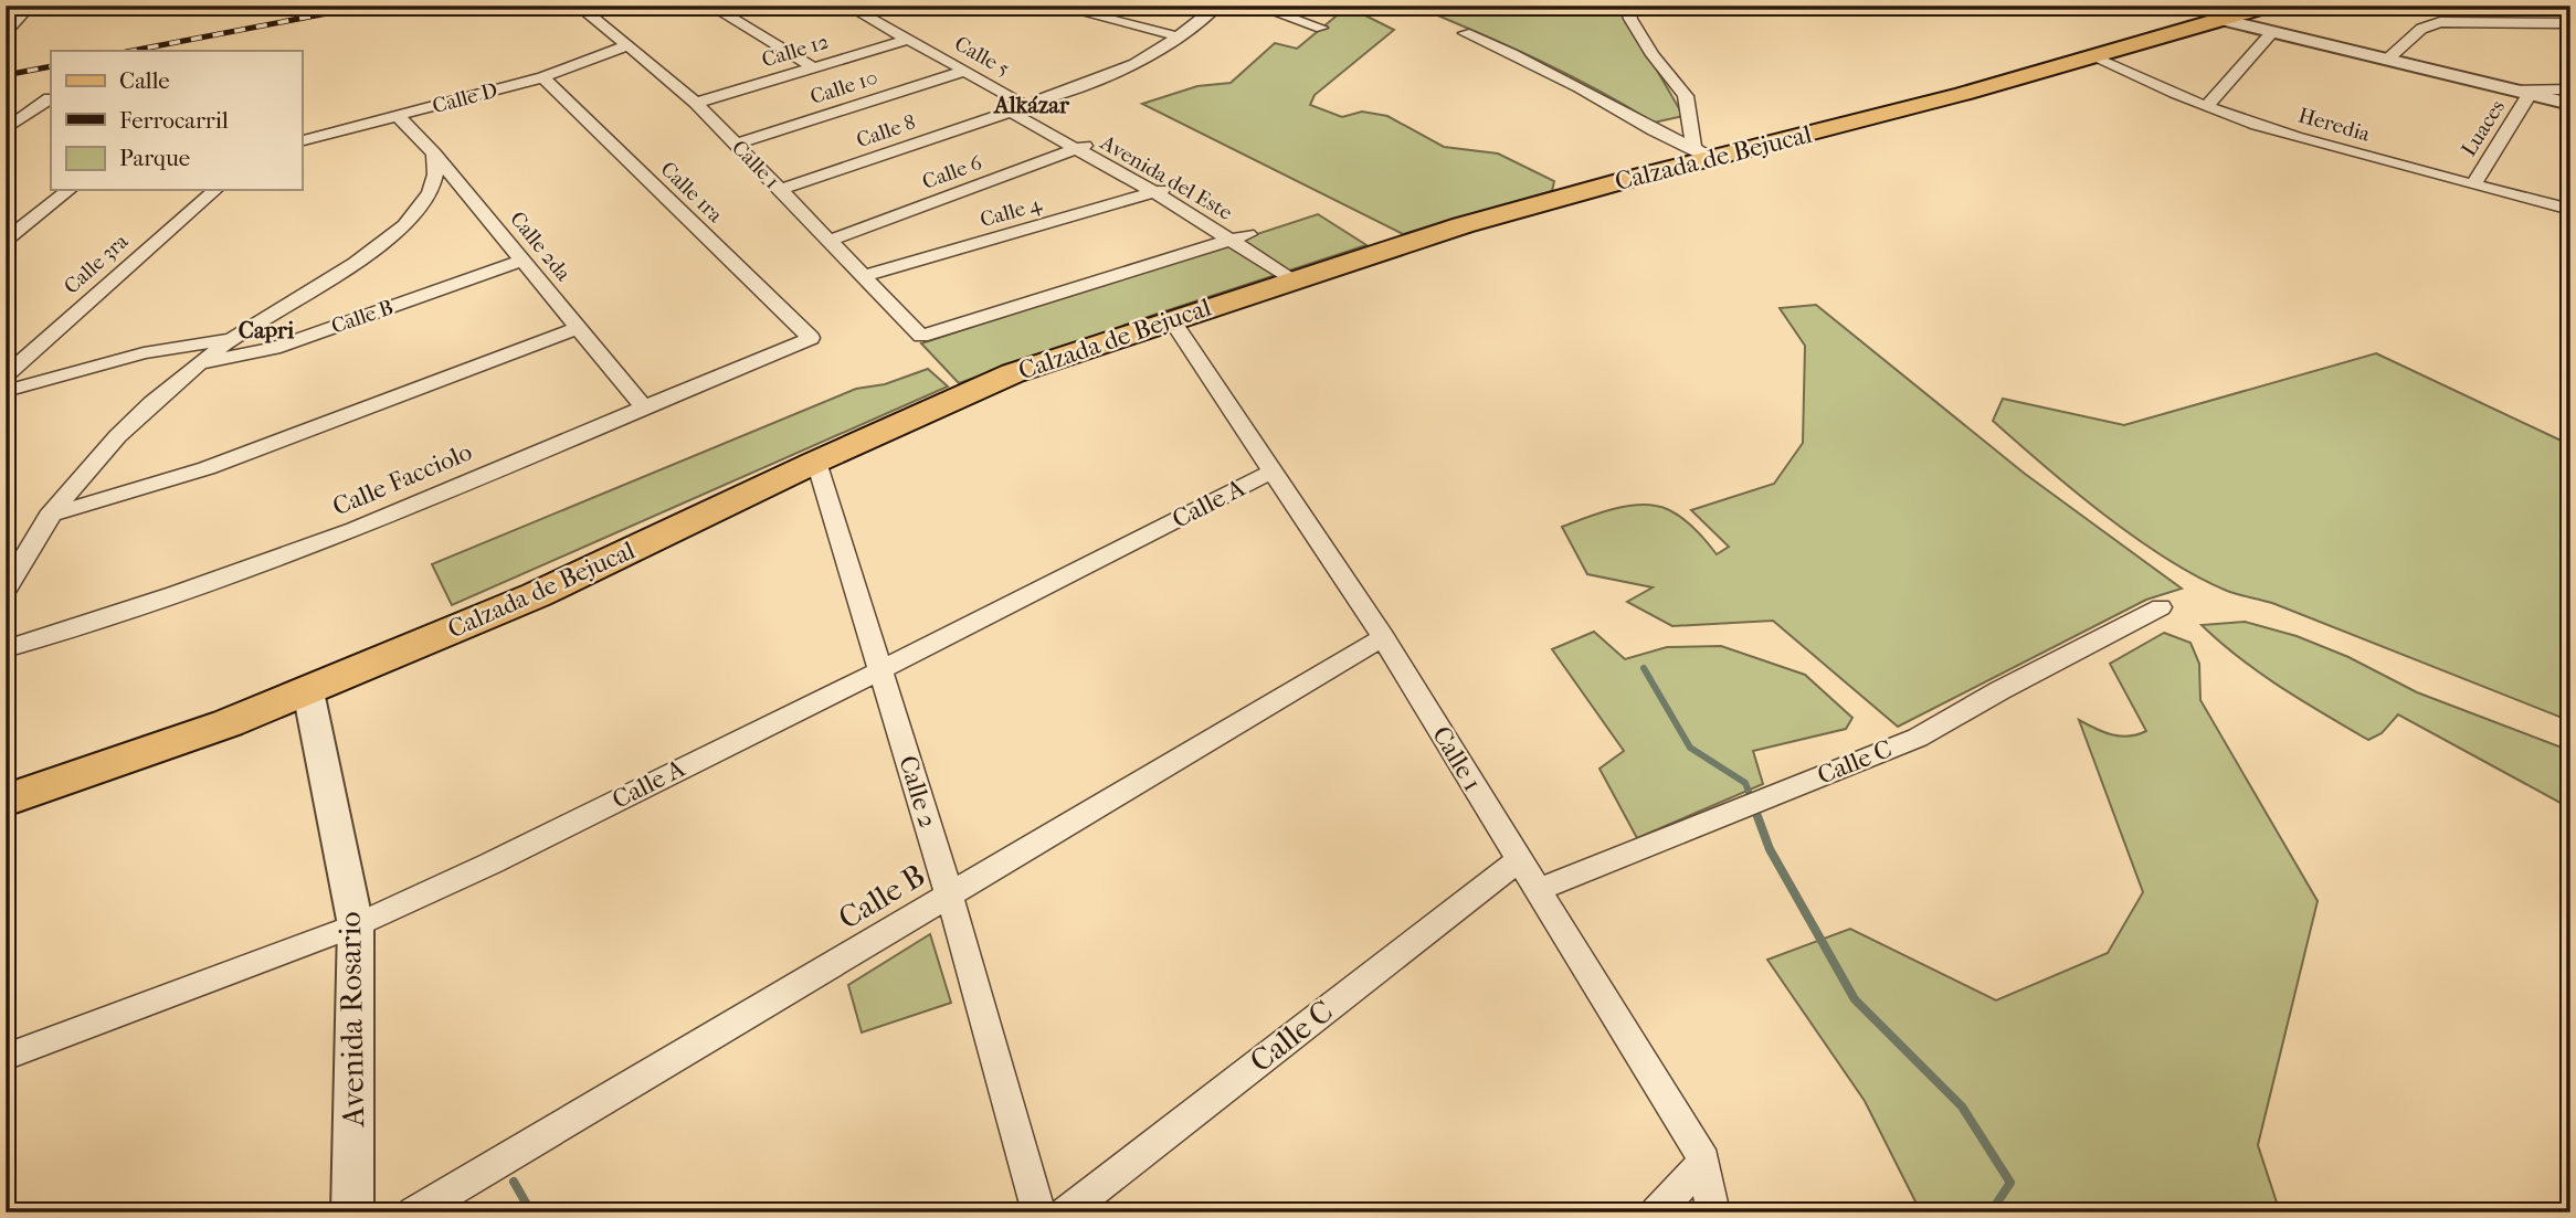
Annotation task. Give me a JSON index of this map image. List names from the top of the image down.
{
  "streets": {
    "main road": ["Calzada de Bejucal"],
    "street": [
      "Calle 12",
      "Calle 5",
      "Calle 10",
      "Calle D",
      "Heredia",
      "Luaces",
      "Calle 8",
      "Calle 1",
      "Calle 6",
      "Avenida del Este",
      "Calle 1ra",
      "Calle 4",
      "Calle 2da",
      "Calle 3ra",
      "Calle B",
      "Calle Facciolo",
      "Calle A",
      "Calle C",
      "Calle 2",
      "Avenida Rosario"
    ]
  },
  "crossings": [
    ["Calle 12", "Calle 5"],
    ["Calle 12", "Calle 1"],
    ["Calle 5", "Calle 10"],
    ["Calle 5", "Calle 8"],
    ["Calle 5", "Avenida del Este"],
    ["Calle 10", "Calle 1"],
    ["Calle D", "Calle 1"],
    ["Calle D", "Calle 1ra"],
    ["Calle D", "Calle 2da"],
    ["Heredia", "Luaces"],
    ["Heredia", "Calzada de Bejucal"],
    ["Calle 8", "Calle 1"],
    ["Calle 8", "Avenida del Este"],
    ["Calzada de Bejucal", "Calle 1"],
    ["Calzada de Bejucal", "Avenida del Este"],
    ["Calzada de Bejucal", "Calle 2"],
    ["Calzada de Bejucal", "Avenida Rosario"],
    ["Calle 1", "Calle 6"],
    ["Calle 1", "Avenida del Este"],
    ["Calle 1", "Calle 4"],
    ["Calle 1", "Calle B"],
    ["Calle 1", "Calle A"],
    ["Calle 1", "Calle C"],
    ["Calle 6", "Avenida del Este"],
    ["Avenida del Este", "Calle 4"],
    ["Calle 1ra", "Calle Facciolo"],
    ["Calle 2da", "Calle B"],
    ["Calle 2da", "Calle Facciolo"],
    ["Calle B", "Calle 2"],
    ["Calle A", "Calle 2"],
    ["Calle A", "Avenida Rosario"]
  ],
  "districts": ["Alkázar", "Capri"],
  "legend": ["Calle", "Ferrocarril", "Parque"]
}
